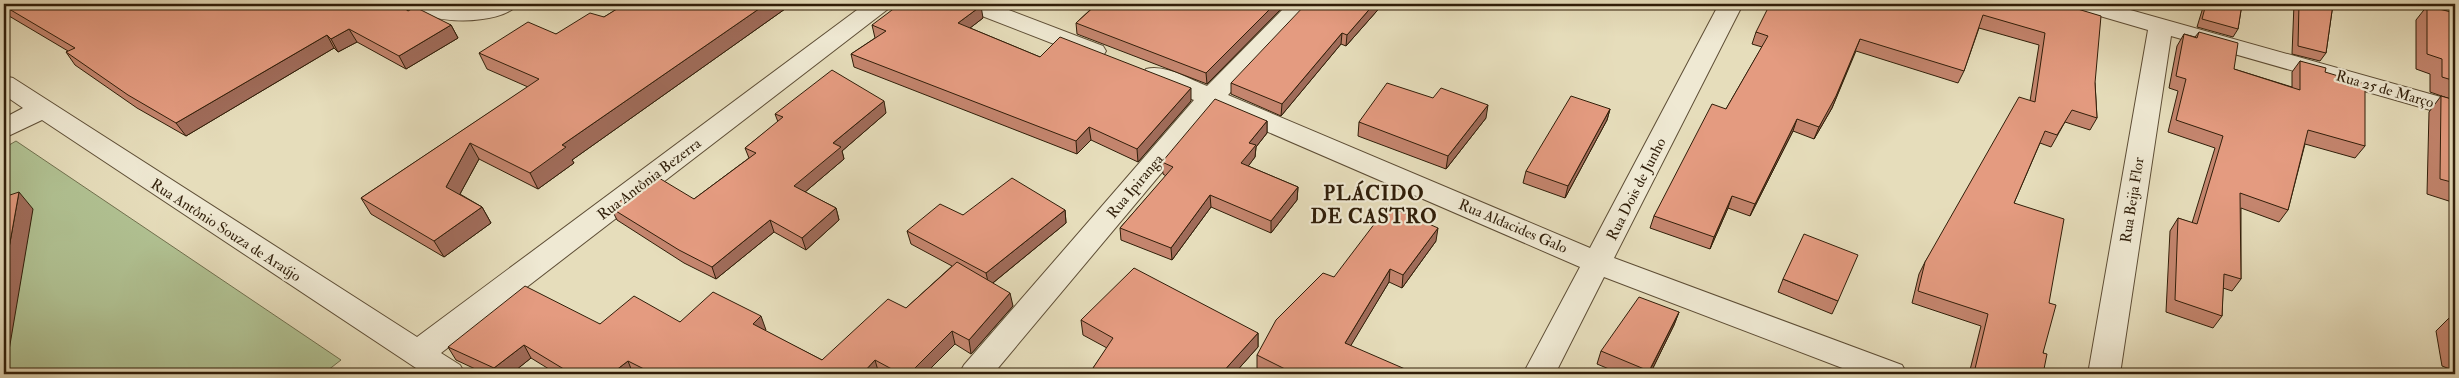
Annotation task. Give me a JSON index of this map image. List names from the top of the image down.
{
  "streets": {
    "street": [
      "Rua 25 de Março",
      "Rua Antônia Bezerra",
      "Rua Ipiranga",
      "Rua Dois de Junho",
      "Rua Beija Flor",
      "Rua Aldacides Galo",
      "Rua Antônio Souza de Araújo"
    ]
  },
  "crossings": [
    ["Rua 25 de Março", "Rua Beija Flor"],
    ["Rua Antônia Bezerra", "Rua Antônio Souza de Araújo"],
    ["Rua Ipiranga", "Rua Aldacides Galo"],
    ["Rua Dois de Junho", "Rua Aldacides Galo"]
  ],
  "districts": ["PLÁCIDO DE CASTRO"]
}
